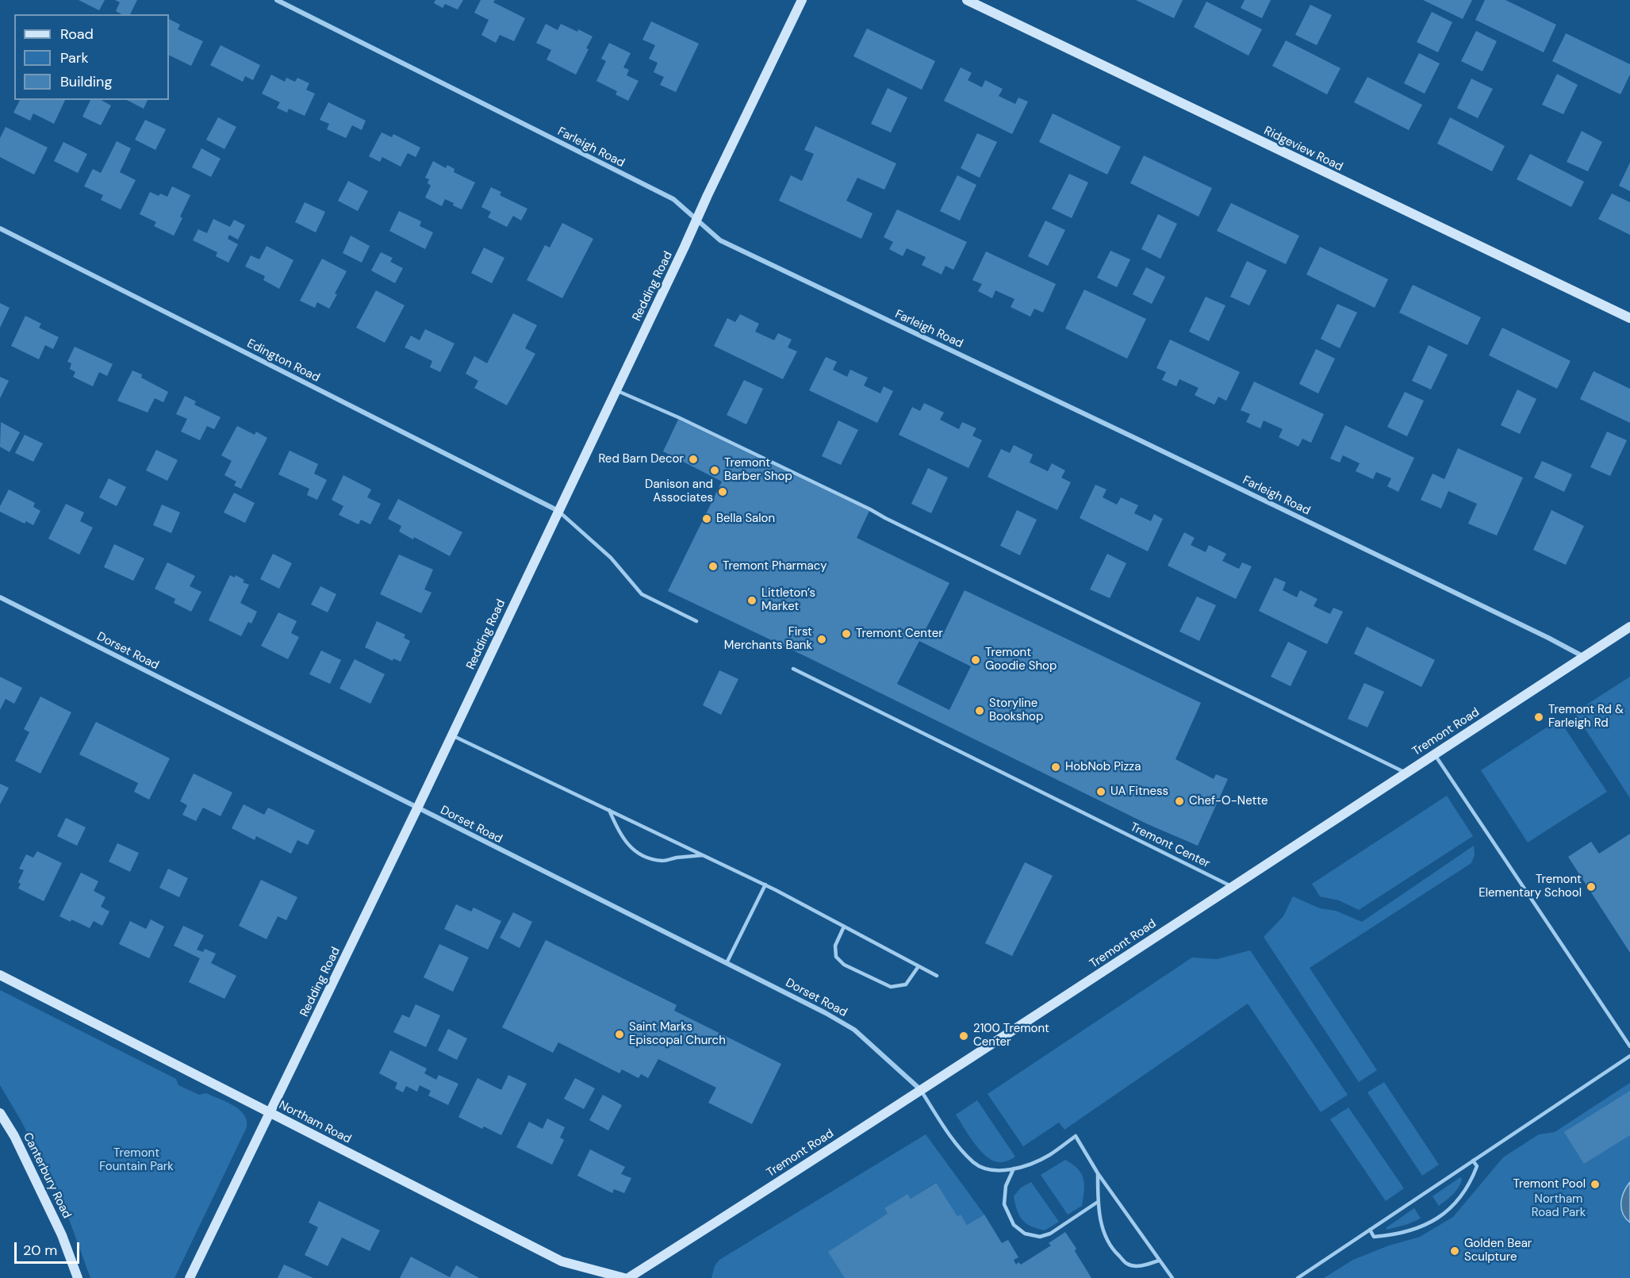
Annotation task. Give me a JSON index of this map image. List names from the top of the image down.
{
  "streets": {
    "main road": [
      "Ridgeview Road",
      "Redding Road",
      "Tremont Road",
      "Northam Road",
      "Canterbury Road"
    ],
    "street": ["Farleigh Road", "Edington Road", "Dorset Road"],
    "lane": ["Tremont Center"]
  },
  "crossings": [
    ["Farleigh Road", "Redding Road"],
    ["Farleigh Road", "Tremont Road"],
    ["Redding Road", "Edington Road"],
    ["Redding Road", "Dorset Road"],
    ["Redding Road", "Northam Road"],
    ["Dorset Road", "Tremont Road"],
    ["Tremont Road", "Tremont Center"]
  ],
  "parks": ["Tremont Fountain Park", "Northam Road Park"],
  "places": [
    "Red Barn Decor",
    "Tremont Barber Shop",
    "Danison and Associates",
    "Bella Salon",
    "Tremont Pharmacy",
    "Littleton’s Market",
    "Tremont Center",
    "First Merchants Bank",
    "Tremont Goodie Shop",
    "Storyline Bookshop",
    "Tremont Rd & Farleigh Rd",
    "HobNob Pizza",
    "UA Fitness",
    "Chef-O-Nette",
    "Tremont Elementary School",
    "Saint Marks Episcopal Church",
    "2100 Tremont Center",
    "Tremont Pool",
    "Golden Bear Sculpture"
  ],
  "legend": ["Road", "Park", "Building"],
  "scale_bar": "20 m"
}
